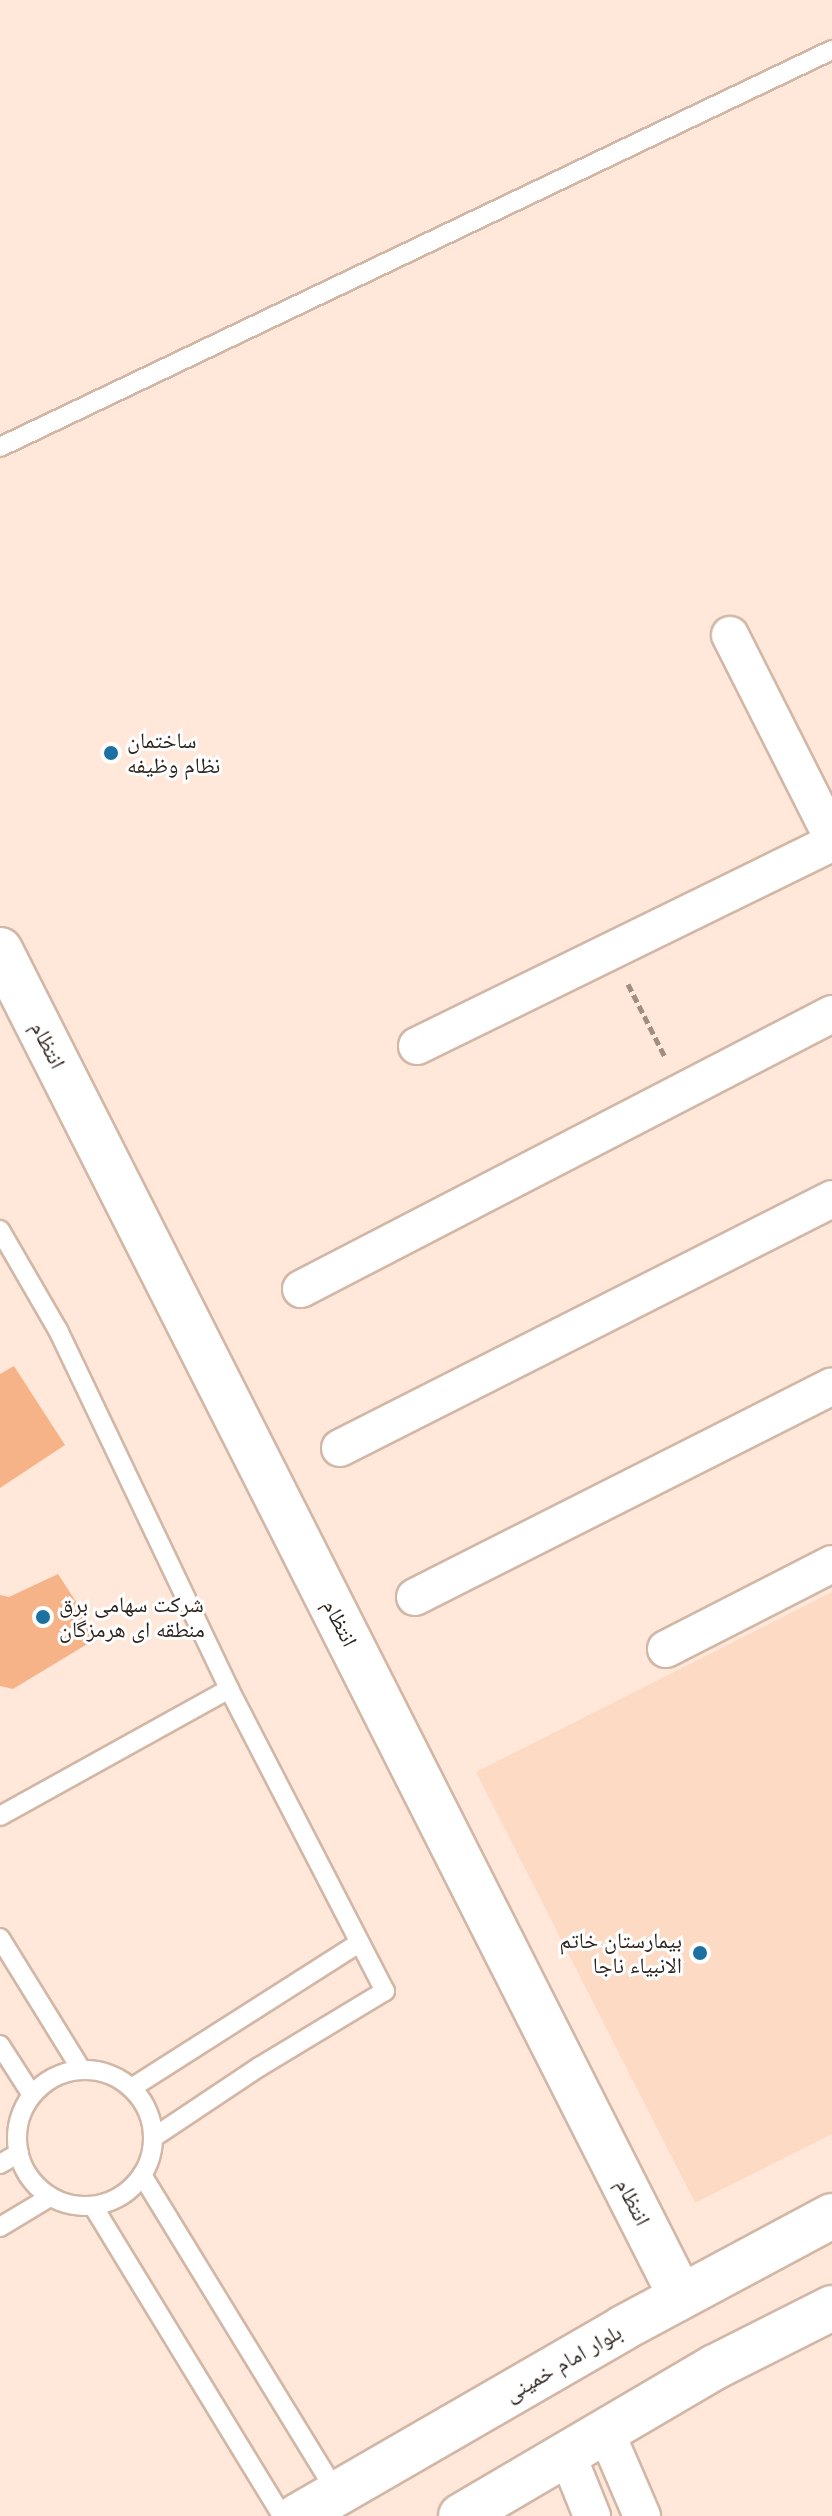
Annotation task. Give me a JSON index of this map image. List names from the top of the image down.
{
  "streets": {
    "street": ["انتظام", "بلوار امام خمینی"]
  },
  "crossings": [
    ["انتظام", "بلوار امام خمینی"]
  ],
  "places": ["ساختمان نظام وظیفه", "شرکت سهامی برق منطقه ای هرمزگان", "بیمارستان خاتم الانبیاء ناجا"]
}
